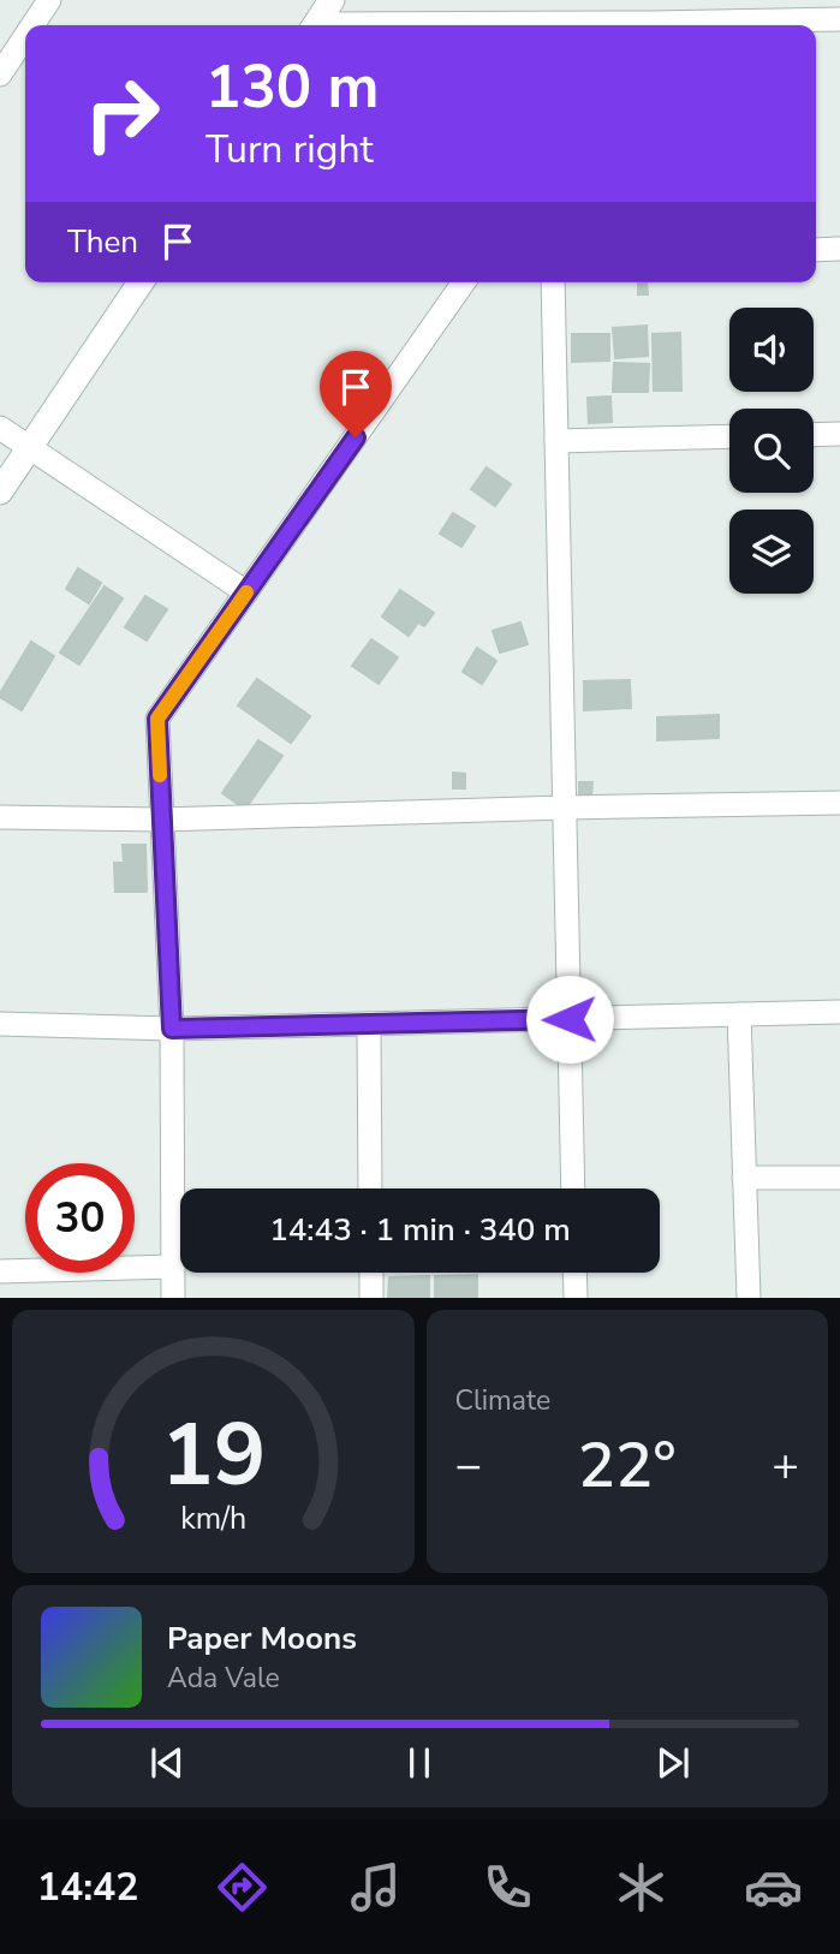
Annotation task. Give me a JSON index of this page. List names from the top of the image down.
{
  "page": {
    "turn": ["130 m", "Turn right"],
    "then": "Then",
    "limit": "30",
    "trip": "14:43 · 1 min · 340 m",
    "tile": "Climate",
    "heat": ["−", "22°", "+"],
    "song": ["Paper Moons", "Ada Vale"],
    "tabs": "14:42",
    "gauge": ["19", "km/h"]
  }
}
